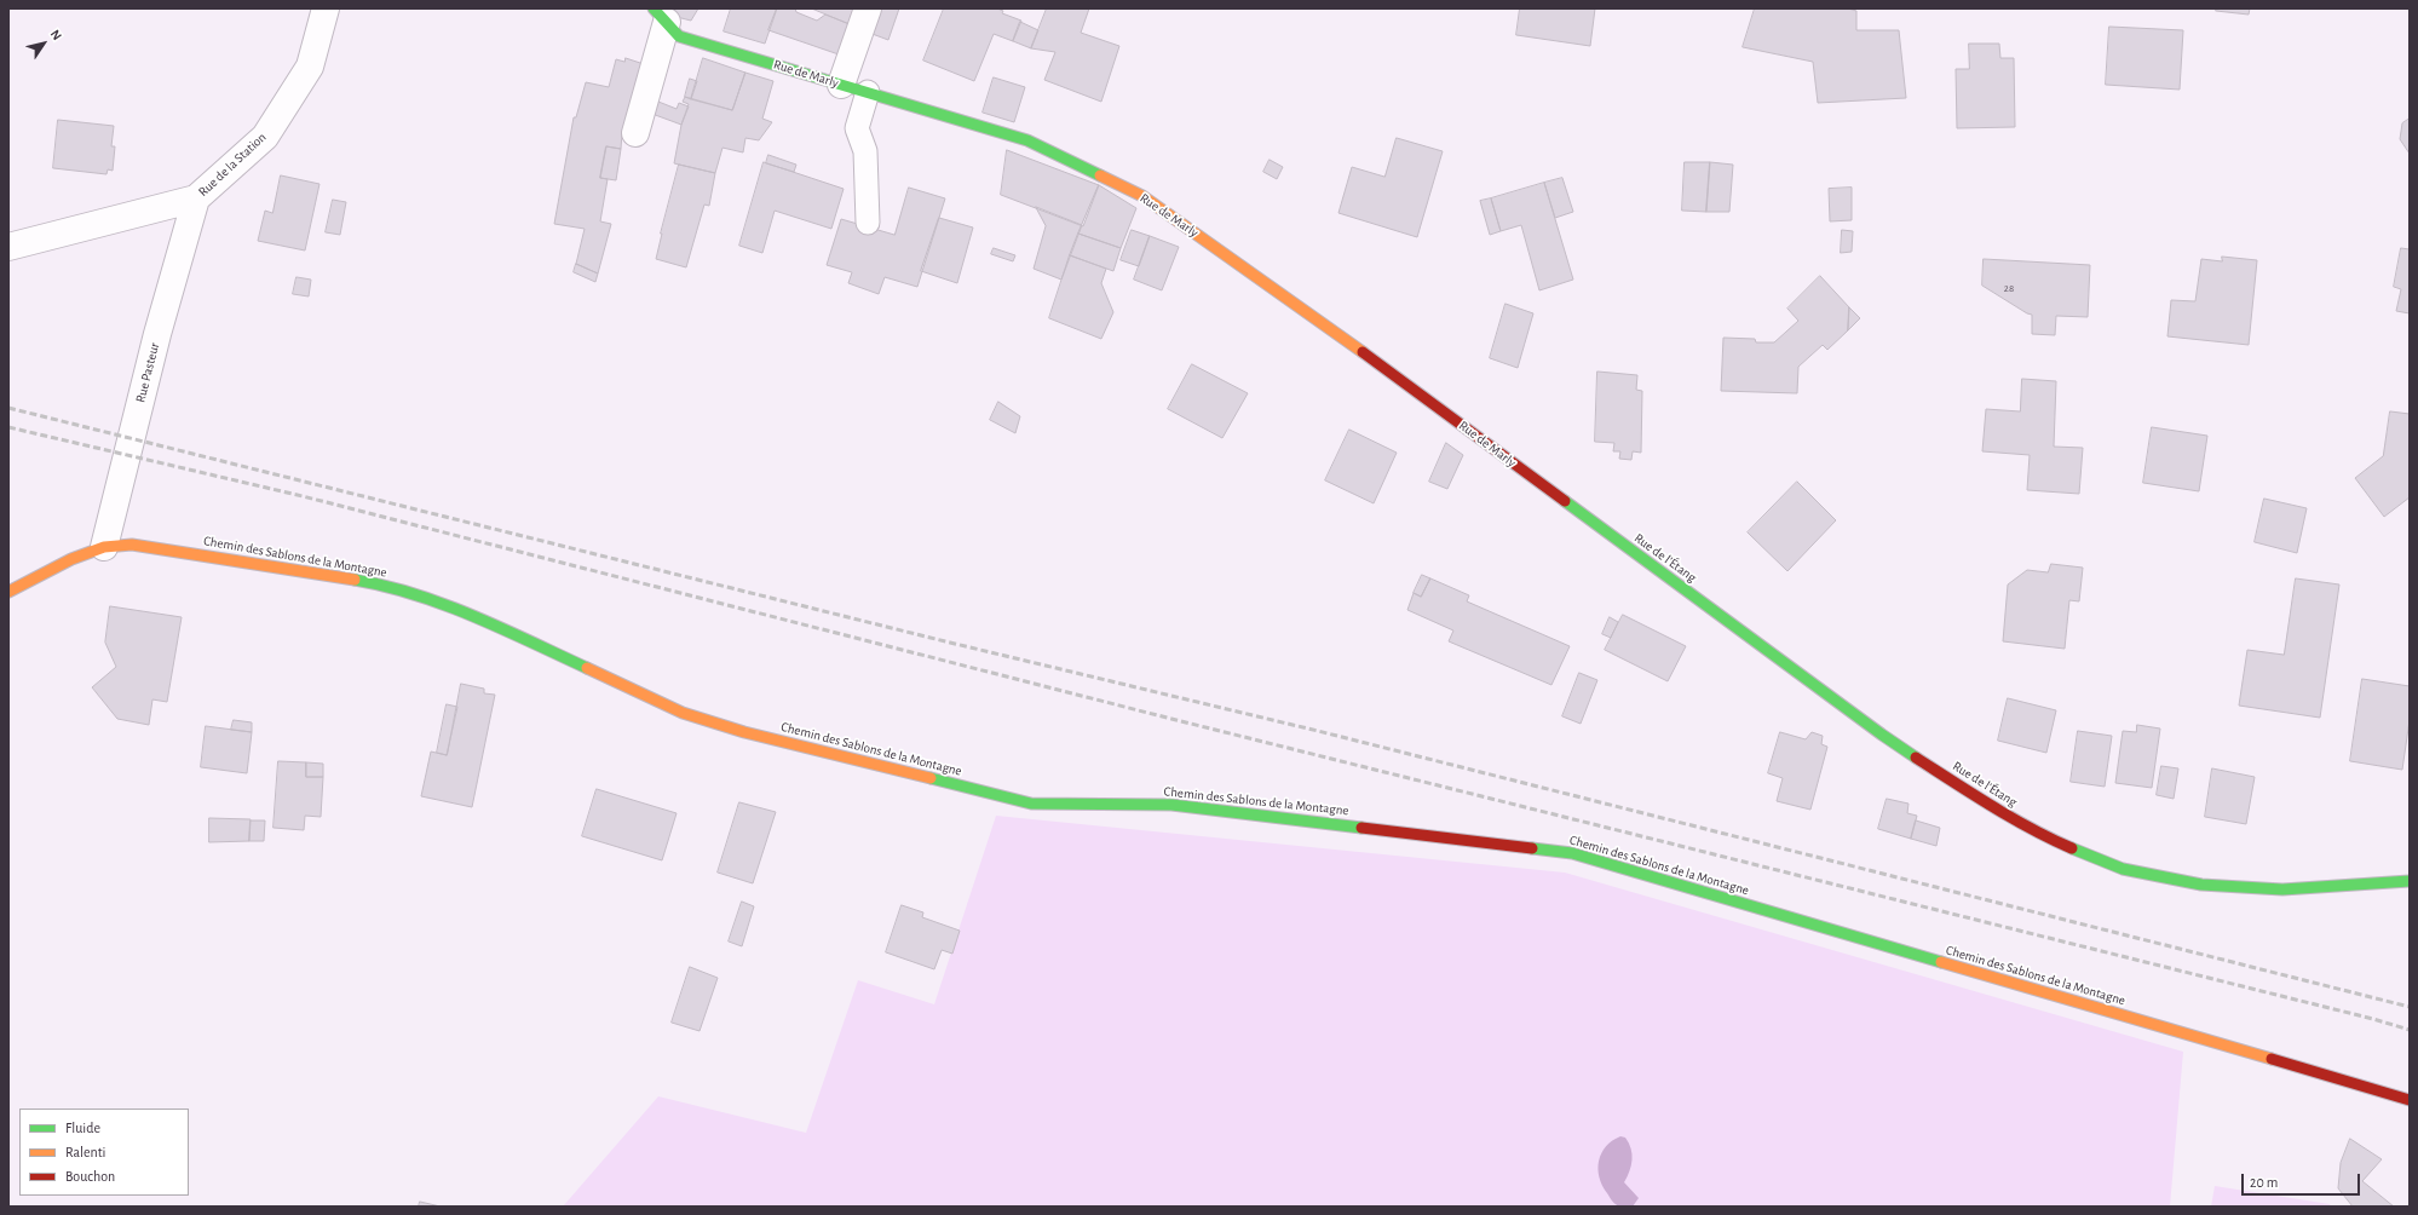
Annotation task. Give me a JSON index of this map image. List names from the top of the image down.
{
  "streets": {
    "street": [
      "Rue de Marly",
      "Rue de la Station",
      "Rue Pasteur",
      "Chemin des Sablons de la Montagne",
      "Rue de l'Étang"
    ]
  },
  "crossings": [
    ["Rue de Marly", "Rue de l'Étang"],
    ["Rue de la Station", "Rue Pasteur"],
    ["Rue Pasteur", "Chemin des Sablons de la Montagne"]
  ],
  "house_numbers": ["28"],
  "legend": ["Fluide", "Ralenti", "Bouchon"],
  "scale_bar": "20 m",
  "north": "top right"
}
